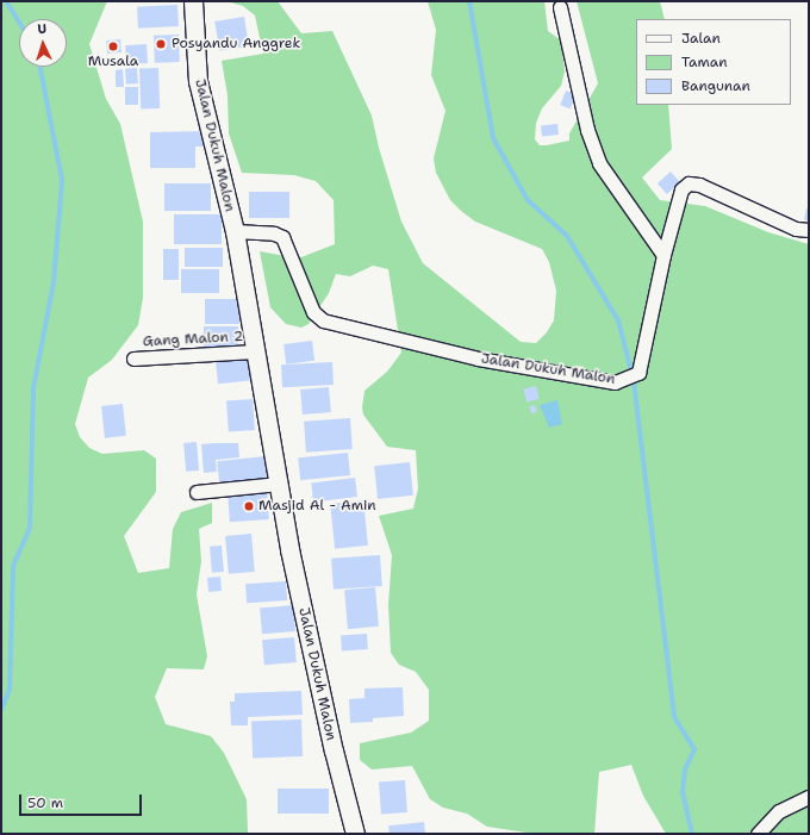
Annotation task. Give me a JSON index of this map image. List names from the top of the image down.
{
  "streets": {
    "street": ["Jalan Dukuh Malon", "Gang Malon 2"]
  },
  "crossings": [
    ["Jalan Dukuh Malon", "Gang Malon 2"]
  ],
  "places": ["Posyandu Anggrek", "Musala", "Masjid Al - Amin"],
  "legend": ["Jalan", "Taman", "Bangunan"],
  "scale_bar": "50 m",
  "north": "top"
}
